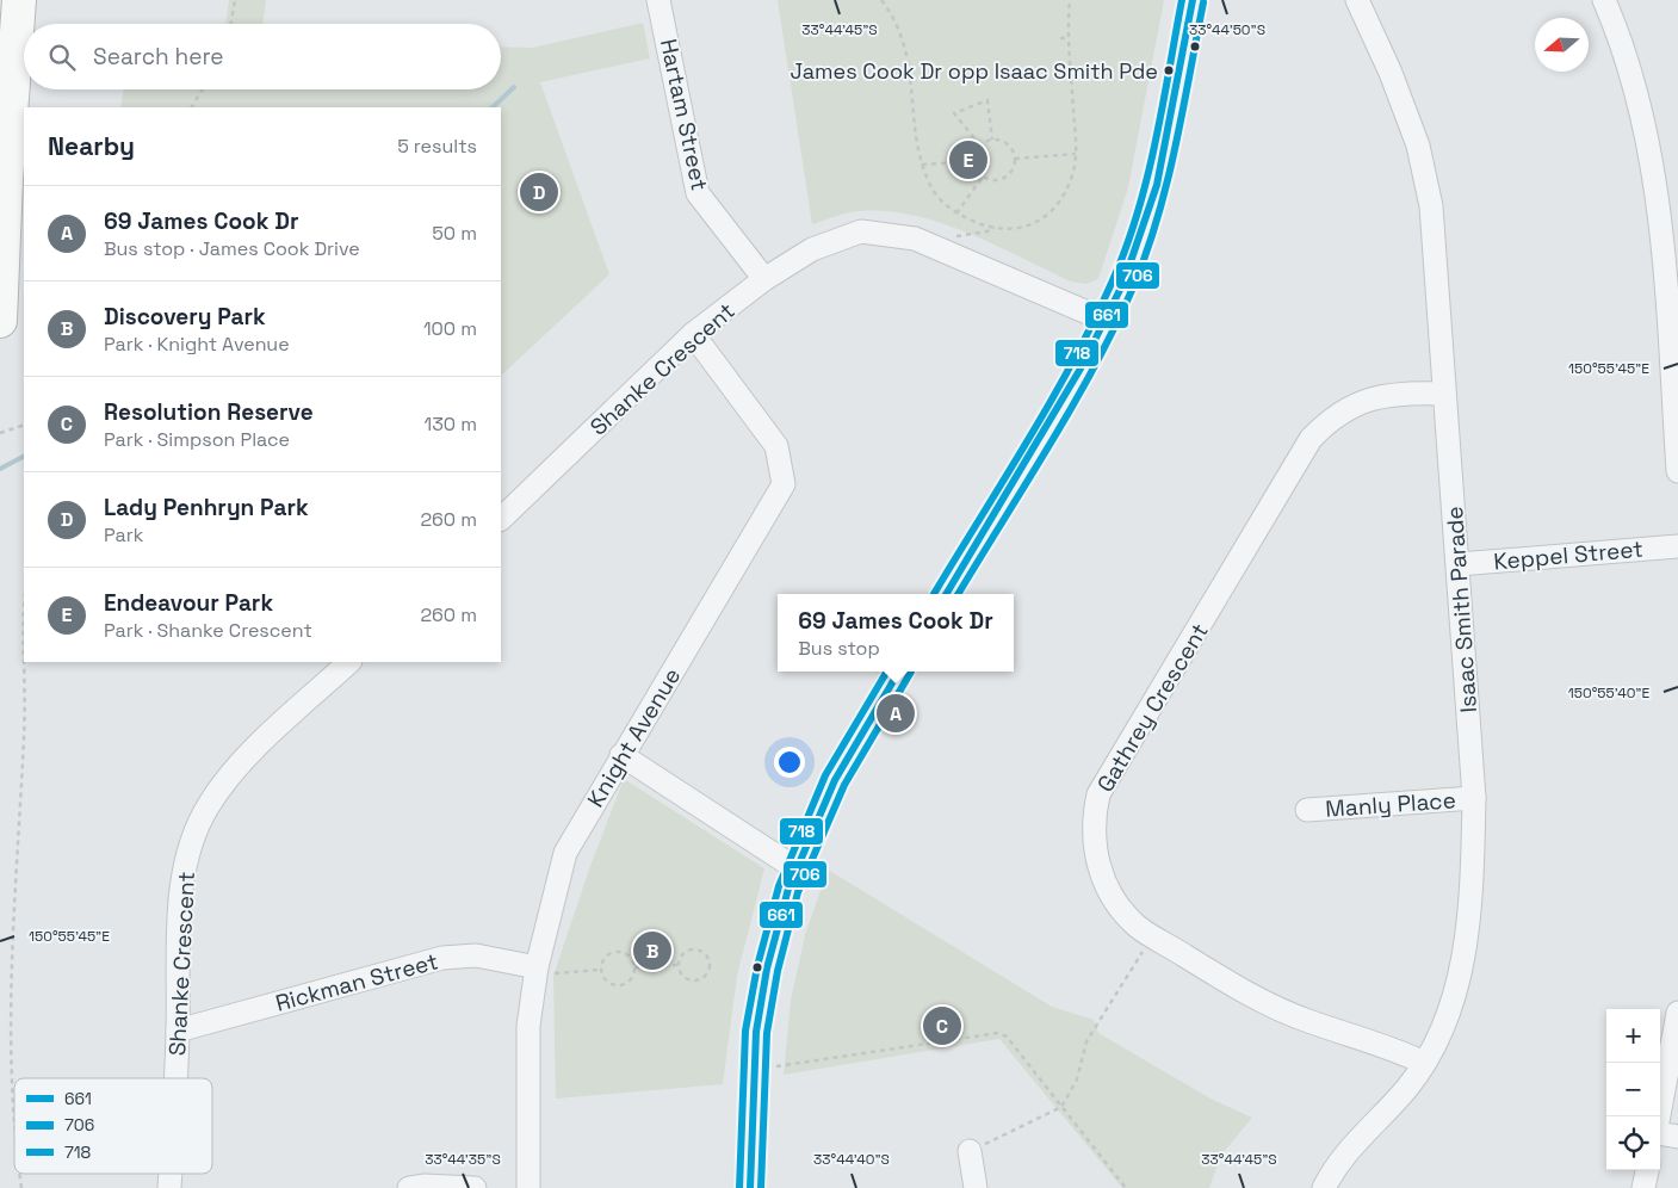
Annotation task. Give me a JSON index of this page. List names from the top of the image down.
{
  "streets": {
    "street": [
      "Hartam Street",
      "Shanke Crescent",
      "Keppel Street",
      "Isaac Smith Parade",
      "Gathrey Crescent",
      "Knight Avenue",
      "Manly Place",
      "Rickman Street"
    ]
  },
  "crossings": [
    ["Hartam Street", "Shanke Crescent"],
    ["Shanke Crescent", "Knight Avenue"],
    ["Shanke Crescent", "Rickman Street"],
    ["Keppel Street", "Isaac Smith Parade"],
    ["Isaac Smith Parade", "Gathrey Crescent"],
    ["Isaac Smith Parade", "Manly Place"],
    ["Knight Avenue", "Rickman Street"]
  ],
  "places": ["James Cook Dr opp Isaac Smith Pde"],
  "lines": ["transit line 661", "transit line 718", "transit line 706"],
  "legend": ["661", "706", "718"],
  "north": "left",
  "page": {
    "search": "Search here",
    "heading": ["Nearby", "5 results"],
    "pins": [
      "E",
      "D",
      "A",
      "B",
      "C"
    ],
    "list": [
      {
        "mark": "A",
        "name": "69 James Cook Dr",
        "note": "Bus stop · James Cook Drive",
        "value": "50 m"
      },
      {
        "mark": "B",
        "name": "Discovery Park",
        "note": "Park · Knight Avenue",
        "value": "100 m"
      },
      {
        "mark": "C",
        "name": "Resolution Reserve",
        "note": "Park · Simpson Place",
        "value": "130 m"
      },
      {
        "mark": "D",
        "name": "Lady Penhryn Park",
        "note": "Park",
        "value": "260 m"
      },
      {
        "mark": "E",
        "name": "Endeavour Park",
        "note": "Park · Shanke Crescent",
        "value": "260 m"
      }
    ],
    "popup": ["69 James Cook Dr", "Bus stop"],
    "map_buttons": ["+", "−"]
  },
  "coordinates": [
    "33°44'45\"S",
    "33°44'50\"S",
    "150°55'45\"E",
    "150°55'40\"E",
    "33°44'35\"S",
    "33°44'40\"S"
  ]
}
